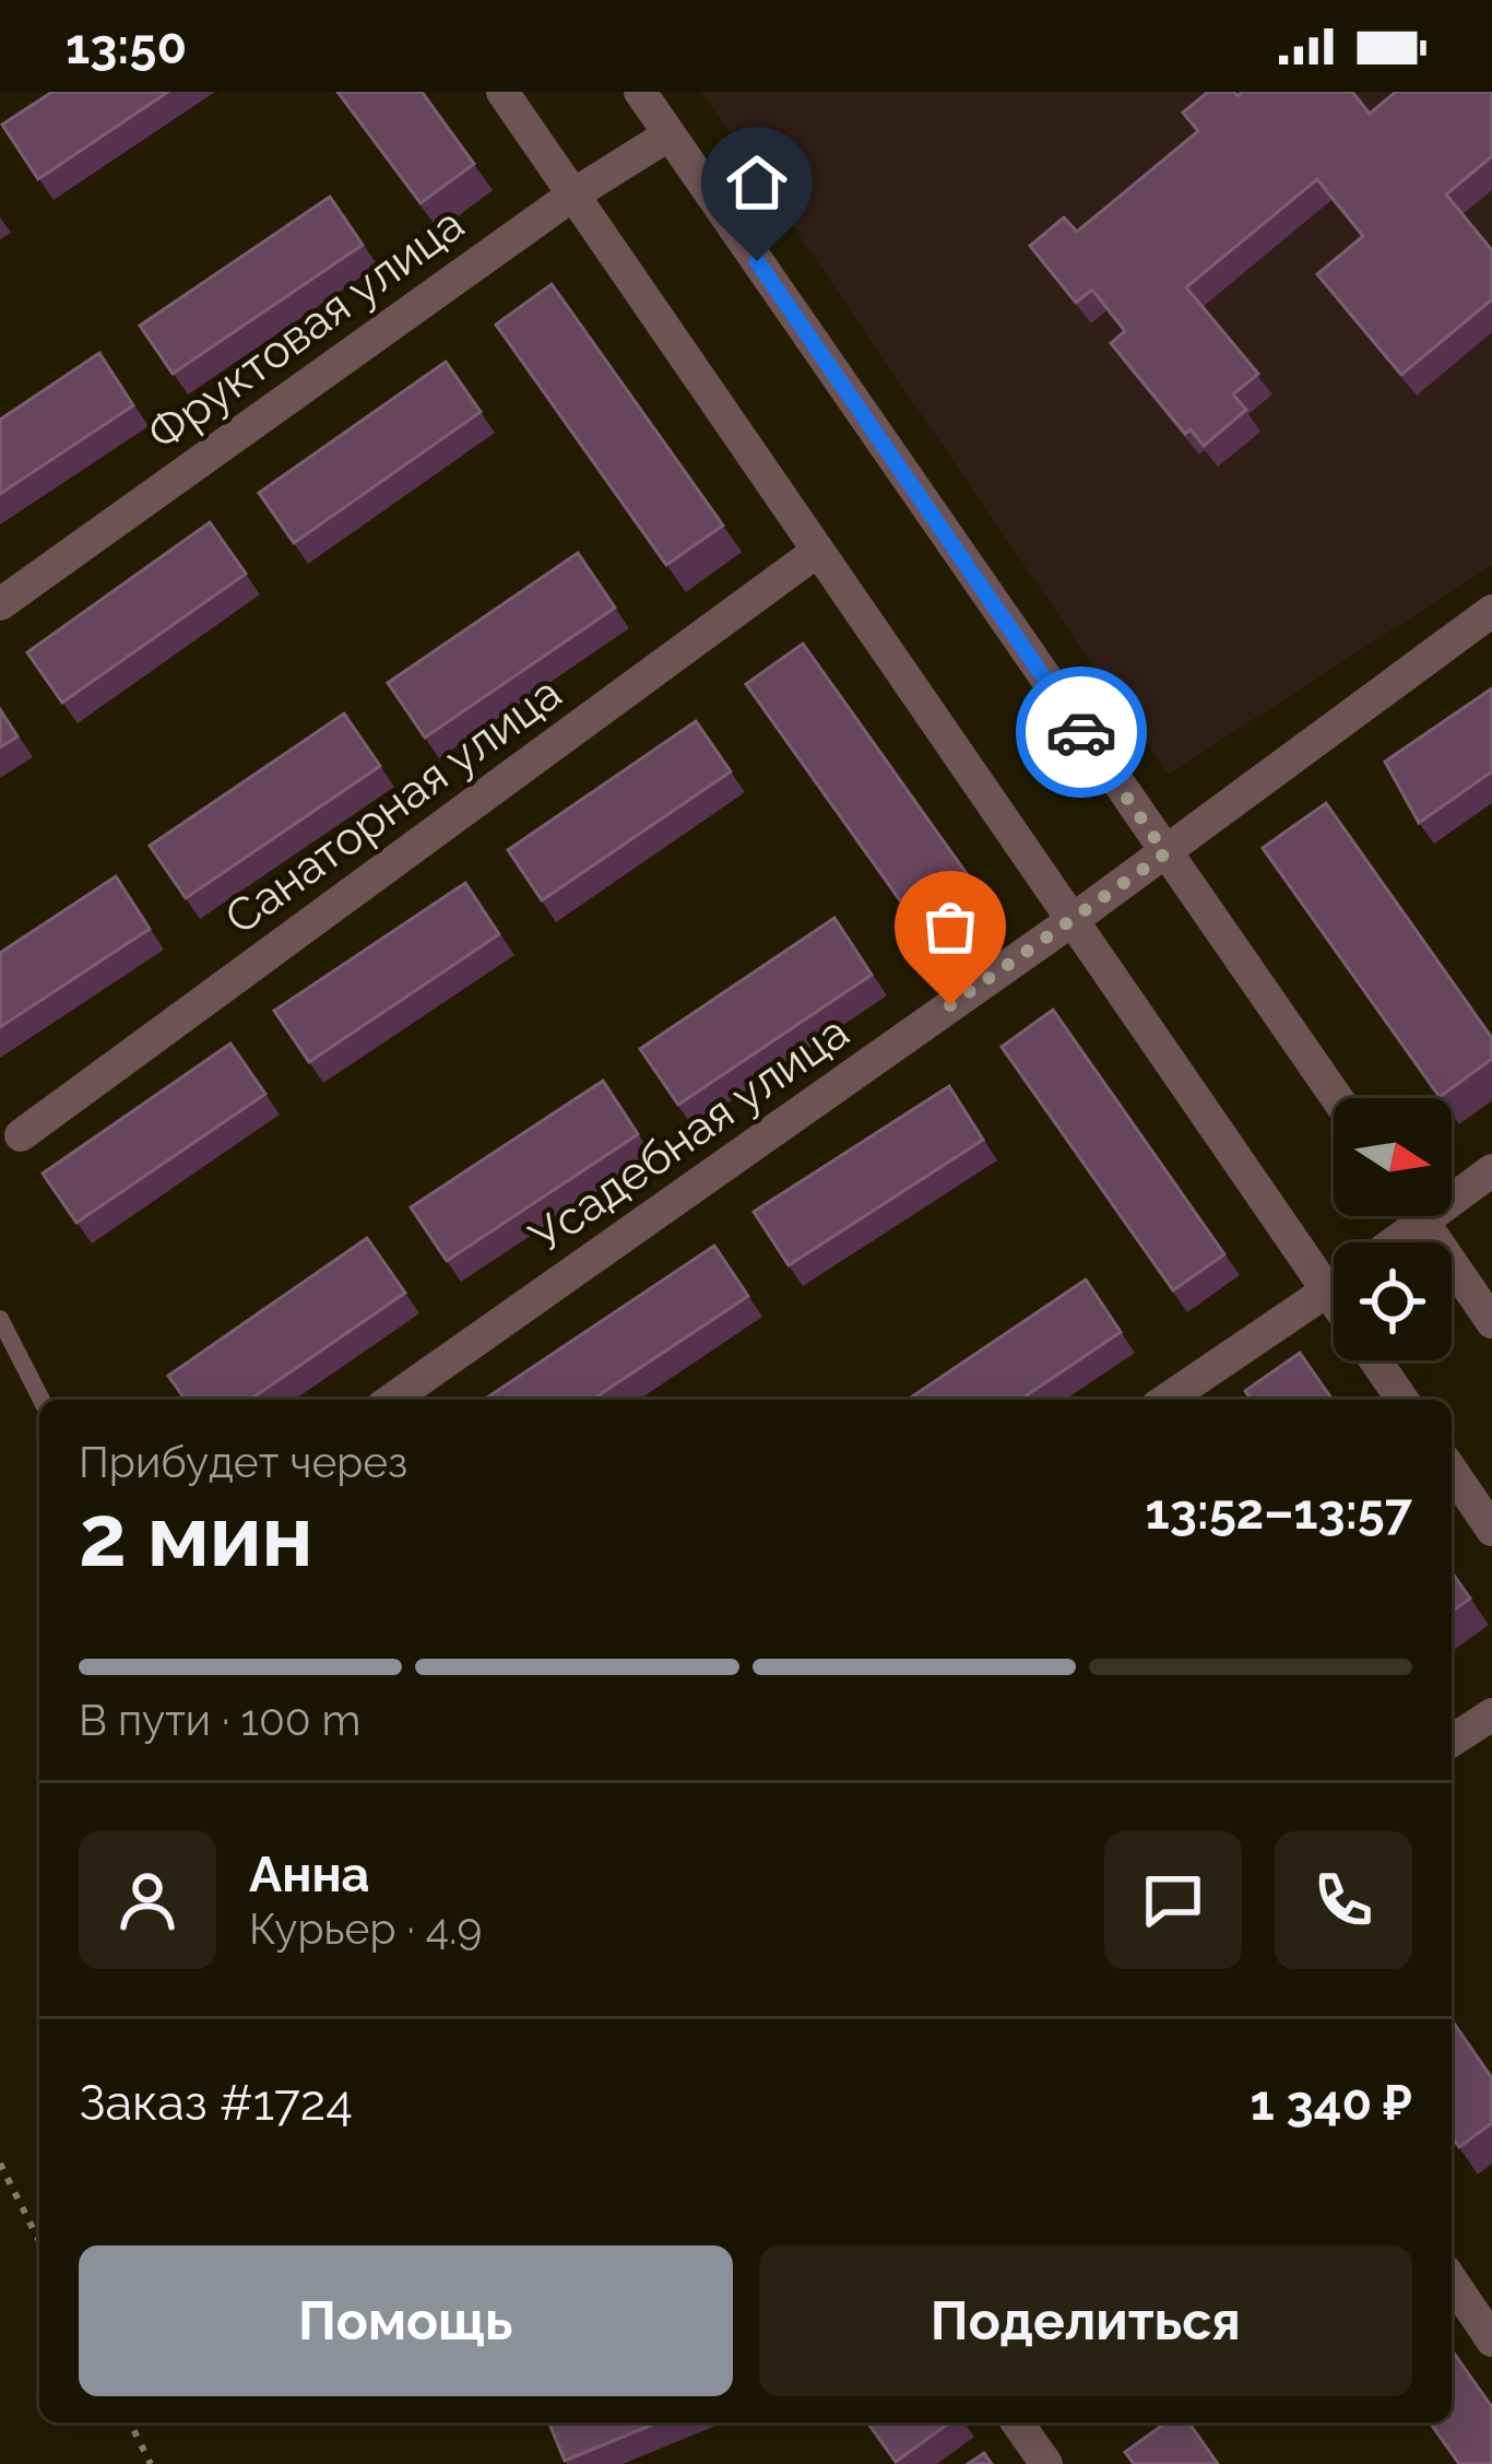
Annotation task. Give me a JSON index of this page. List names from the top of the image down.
{
  "streets": {
    "street": ["Фруктовая улица", "Санаторная улица", "Усадебная улица"]
  },
  "north": "right",
  "page": {
    "status": "13:50",
    "heading": ["2 мин", "Прибудет через", "13:52–13:57"],
    "panel": [
      "Анна",
      "Курьер · 4.9",
      "Заказ #1724",
      "1 340 ₽"
    ],
    "bar": "В пути · 100 m",
    "buttons": ["Помощь", "Поделиться"]
  }
}
